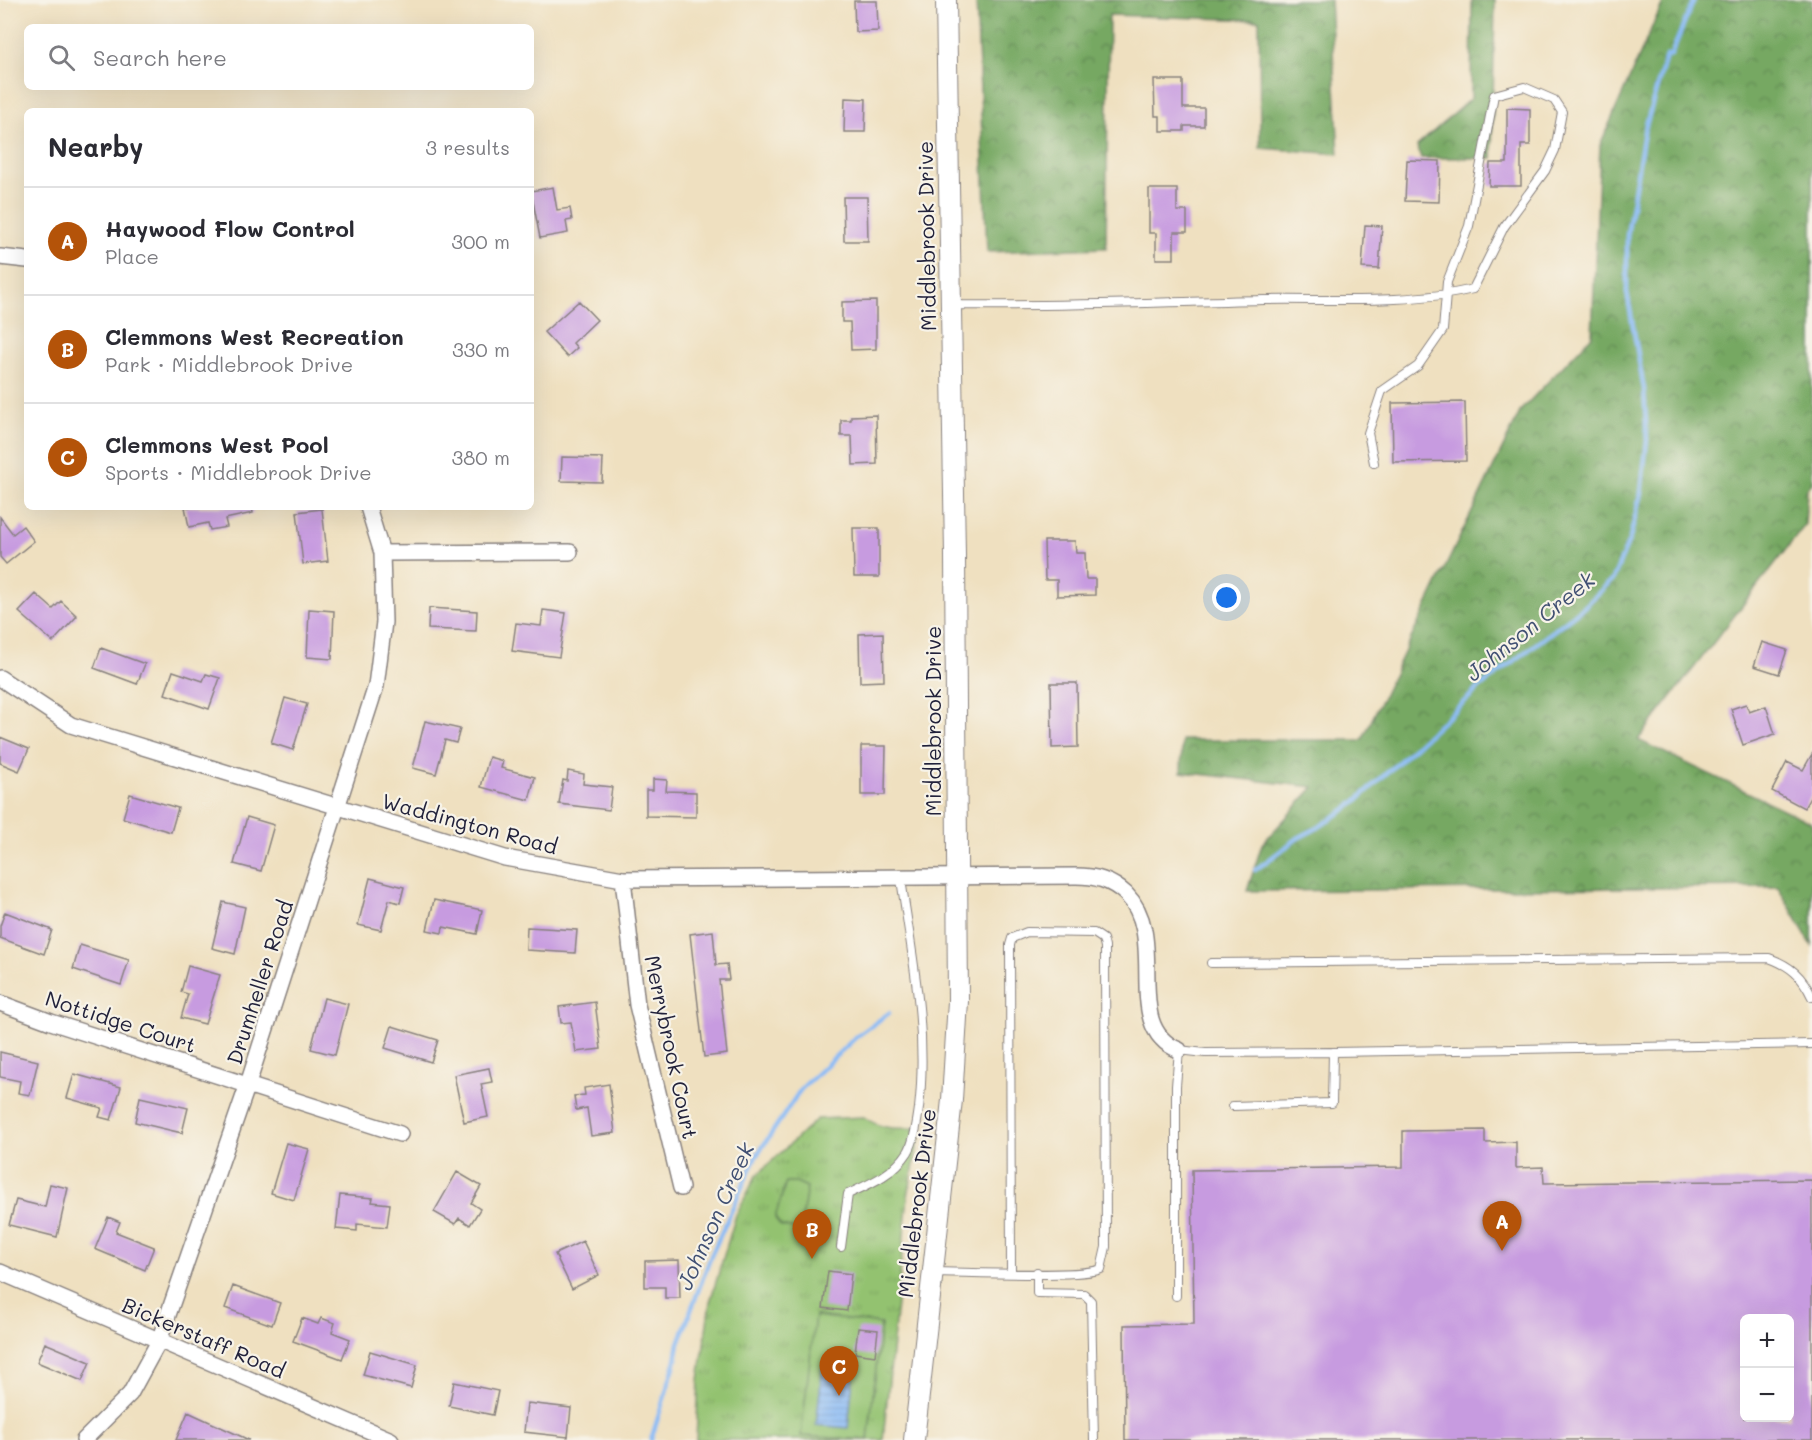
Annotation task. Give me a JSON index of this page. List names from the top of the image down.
{
  "streets": {
    "street": [
      "Middlebrook Drive",
      "Waddington Road",
      "Drumheller Road",
      "Nottidge Court",
      "Merrybrook Court",
      "Bickerstaff Road"
    ]
  },
  "crossings": [
    ["Middlebrook Drive", "Waddington Road"],
    ["Waddington Road", "Drumheller Road"],
    ["Waddington Road", "Merrybrook Court"],
    ["Drumheller Road", "Nottidge Court"],
    ["Drumheller Road", "Bickerstaff Road"]
  ],
  "water": ["Johnson Creek"],
  "page": {
    "search": "Search here",
    "heading": ["Nearby", "3 results"],
    "list": [
      {
        "mark": "A",
        "name": "Haywood Flow Control",
        "note": "Place",
        "value": "300 m"
      },
      {
        "mark": "B",
        "name": "Clemmons West Recreation",
        "note": "Park · Middlebrook Drive",
        "value": "330 m"
      },
      {
        "mark": "C",
        "name": "Clemmons West Pool",
        "note": "Sports · Middlebrook Drive",
        "value": "380 m"
      }
    ],
    "pins": ["A", "B", "C"],
    "map_buttons": ["+", "−"]
  }
}
